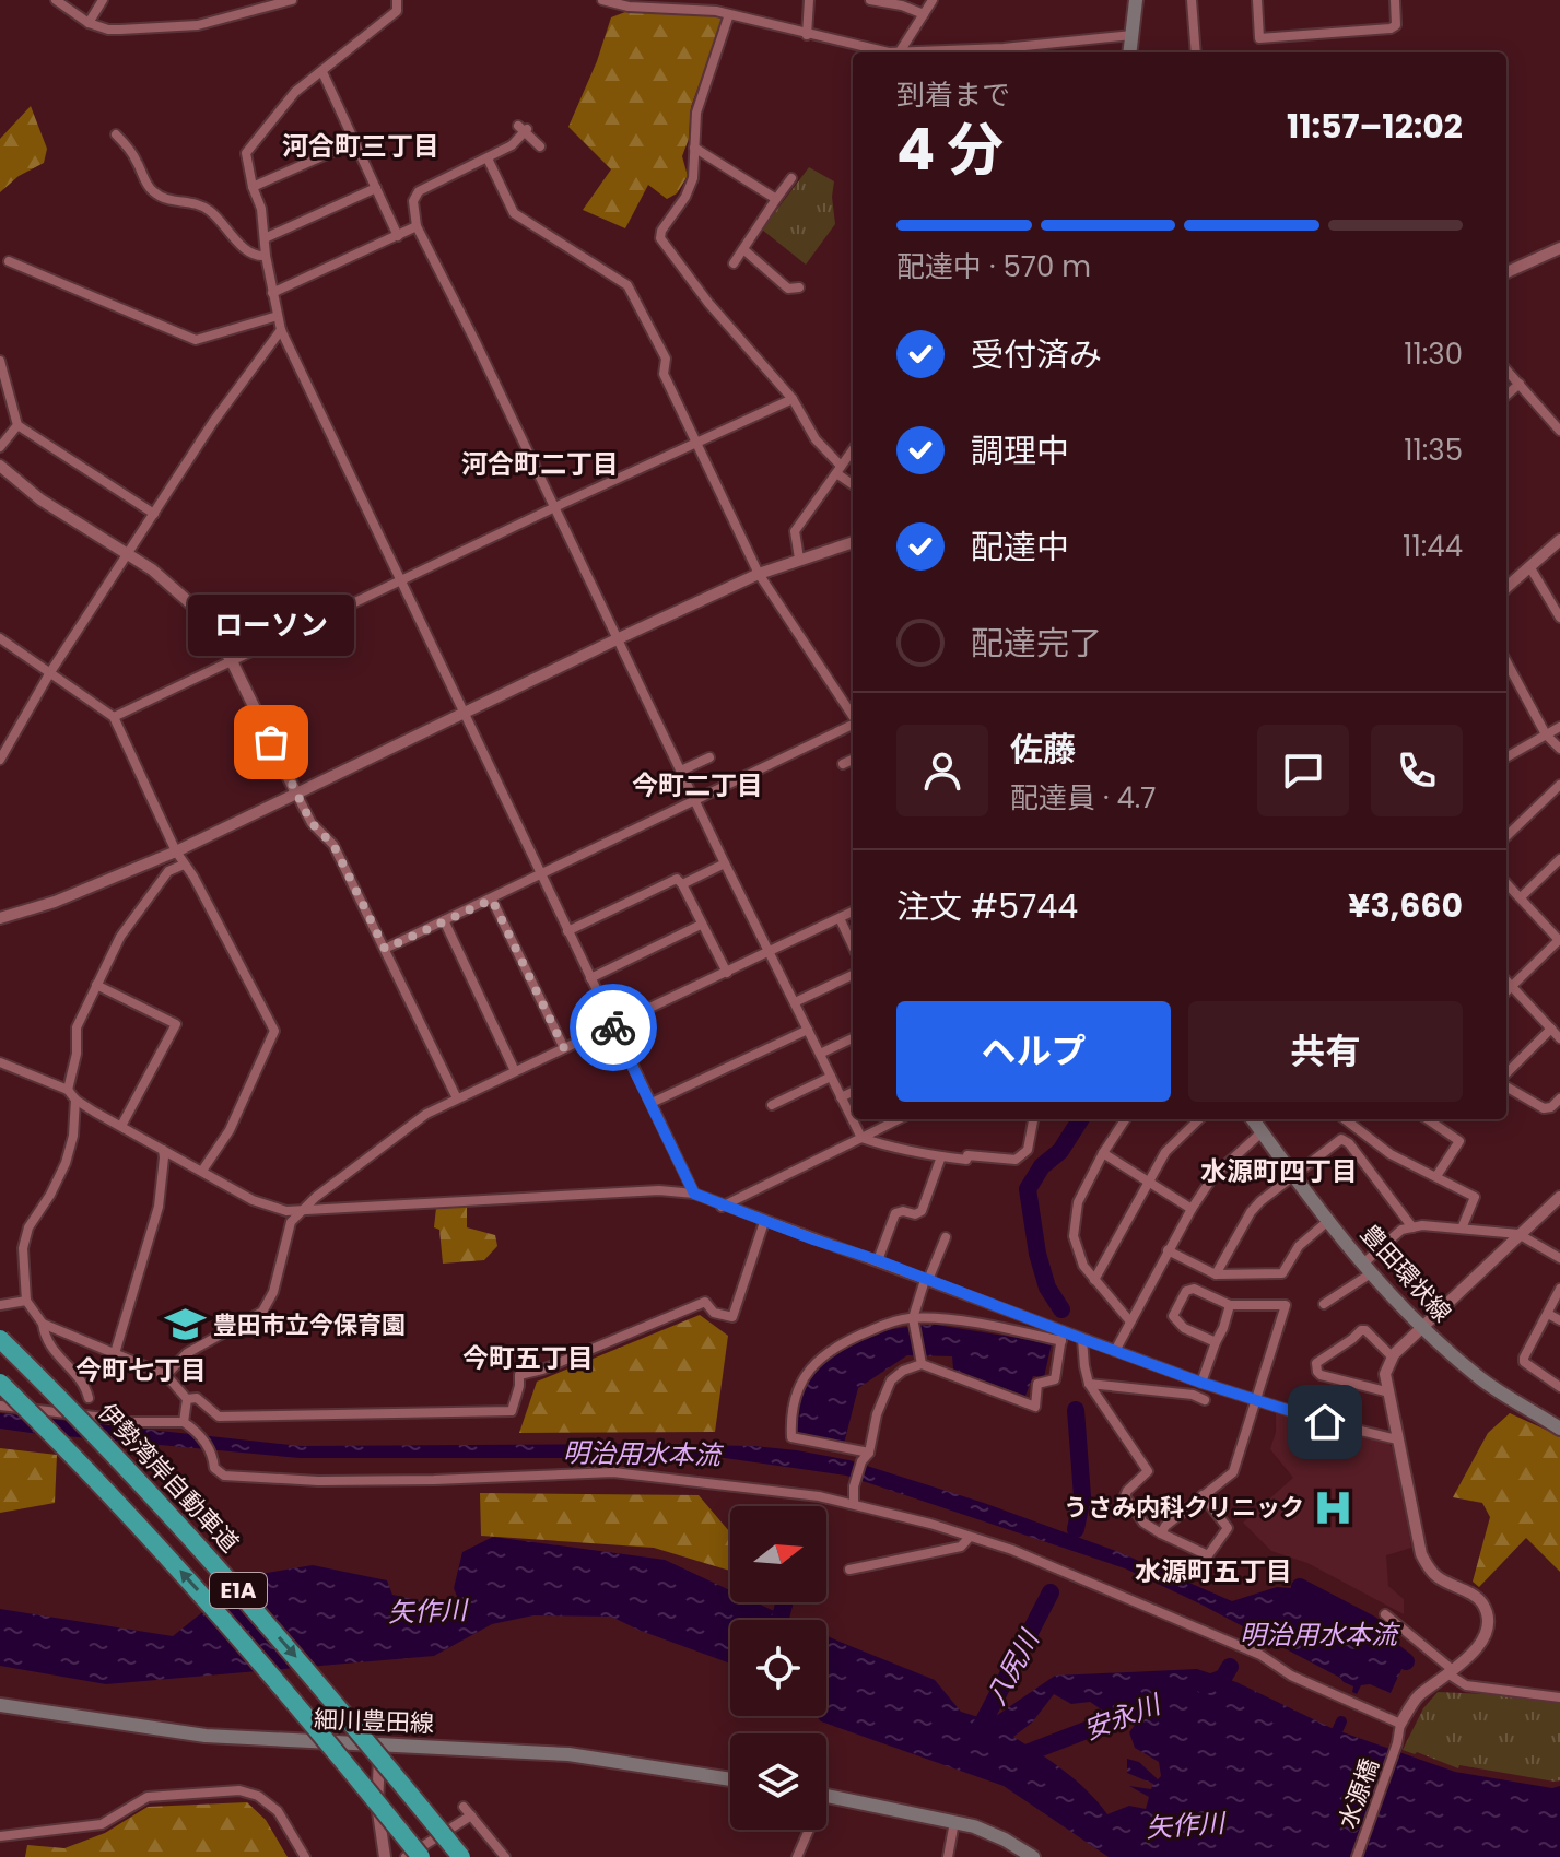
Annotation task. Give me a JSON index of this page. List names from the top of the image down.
{
  "streets": {
    "highway": ["伊勢湾岸自動車道", "E1A"],
    "main road": ["豊田環状線", "細川豊田線"],
    "street": ["水源橋"]
  },
  "districts": [
    "河合町三丁目",
    "河合町二丁目",
    "今町二丁目",
    "水源町四丁目",
    "今町五丁目",
    "今町七丁目",
    "水源町五丁目"
  ],
  "water": [
    "明治用水本流",
    "矢作川",
    "八尻川",
    "安永川"
  ],
  "places": {
    "other": ["ローソン"],
    "school or university": ["豊田市立今保育園"],
    "hospital": ["うさみ内科クリニック"]
  },
  "north": "right",
  "page": {
    "heading": ["4 分", "到着まで", "11:57–12:02"],
    "panel": [
      "佐藤",
      "配達員 · 4.7",
      "注文 #5744",
      "¥3,660"
    ],
    "bar": "配達中 · 570 m",
    "list": [
      ["受付済み", "11:30"],
      ["調理中", "11:35"],
      ["配達中", "11:44"],
      "配達完了"
    ],
    "bubble": "ローソン",
    "buttons": ["ヘルプ", "共有"]
  }
}
